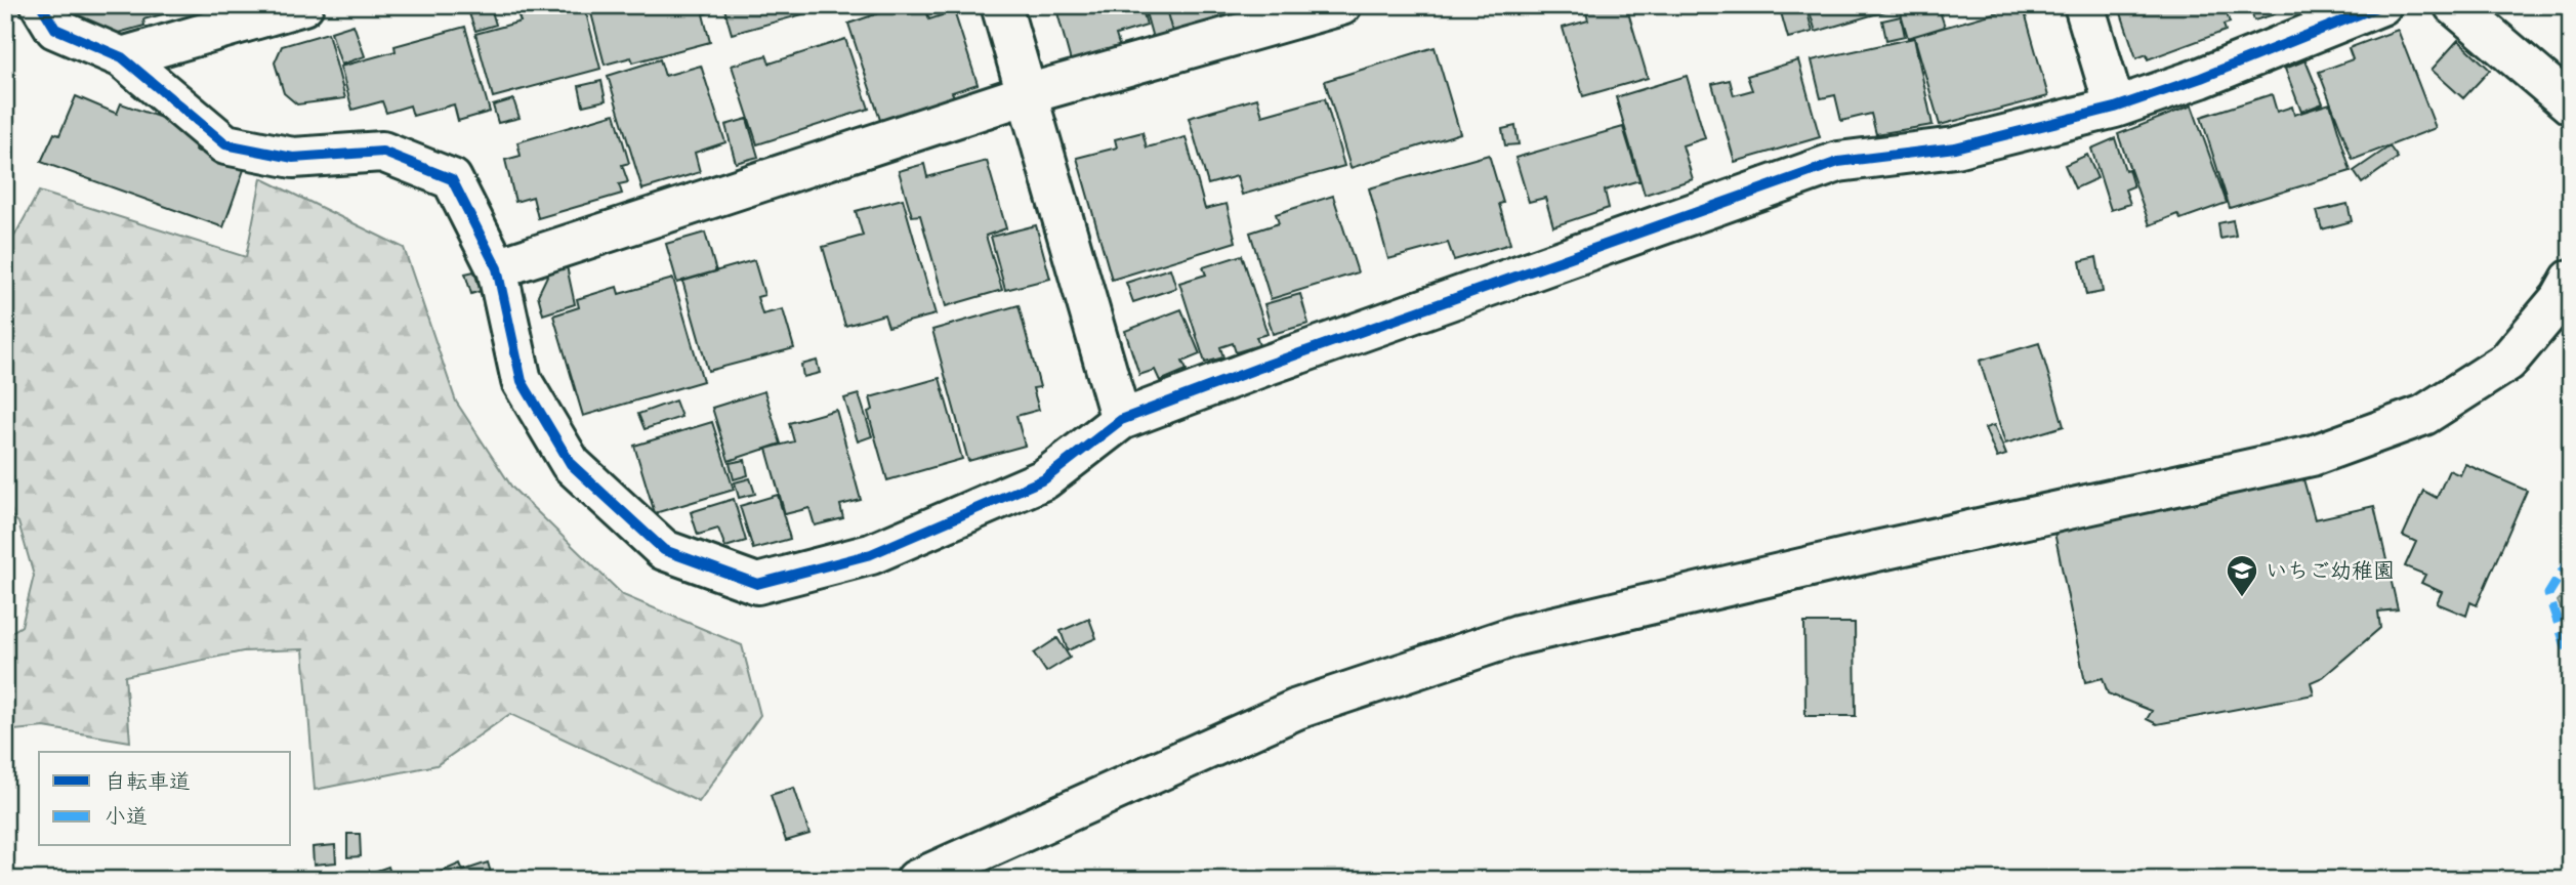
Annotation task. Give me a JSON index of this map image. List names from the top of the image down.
{
  "places": {
    "school or university": ["いちご幼稚園"]
  },
  "legend": ["自転車道", "小道"]
}
